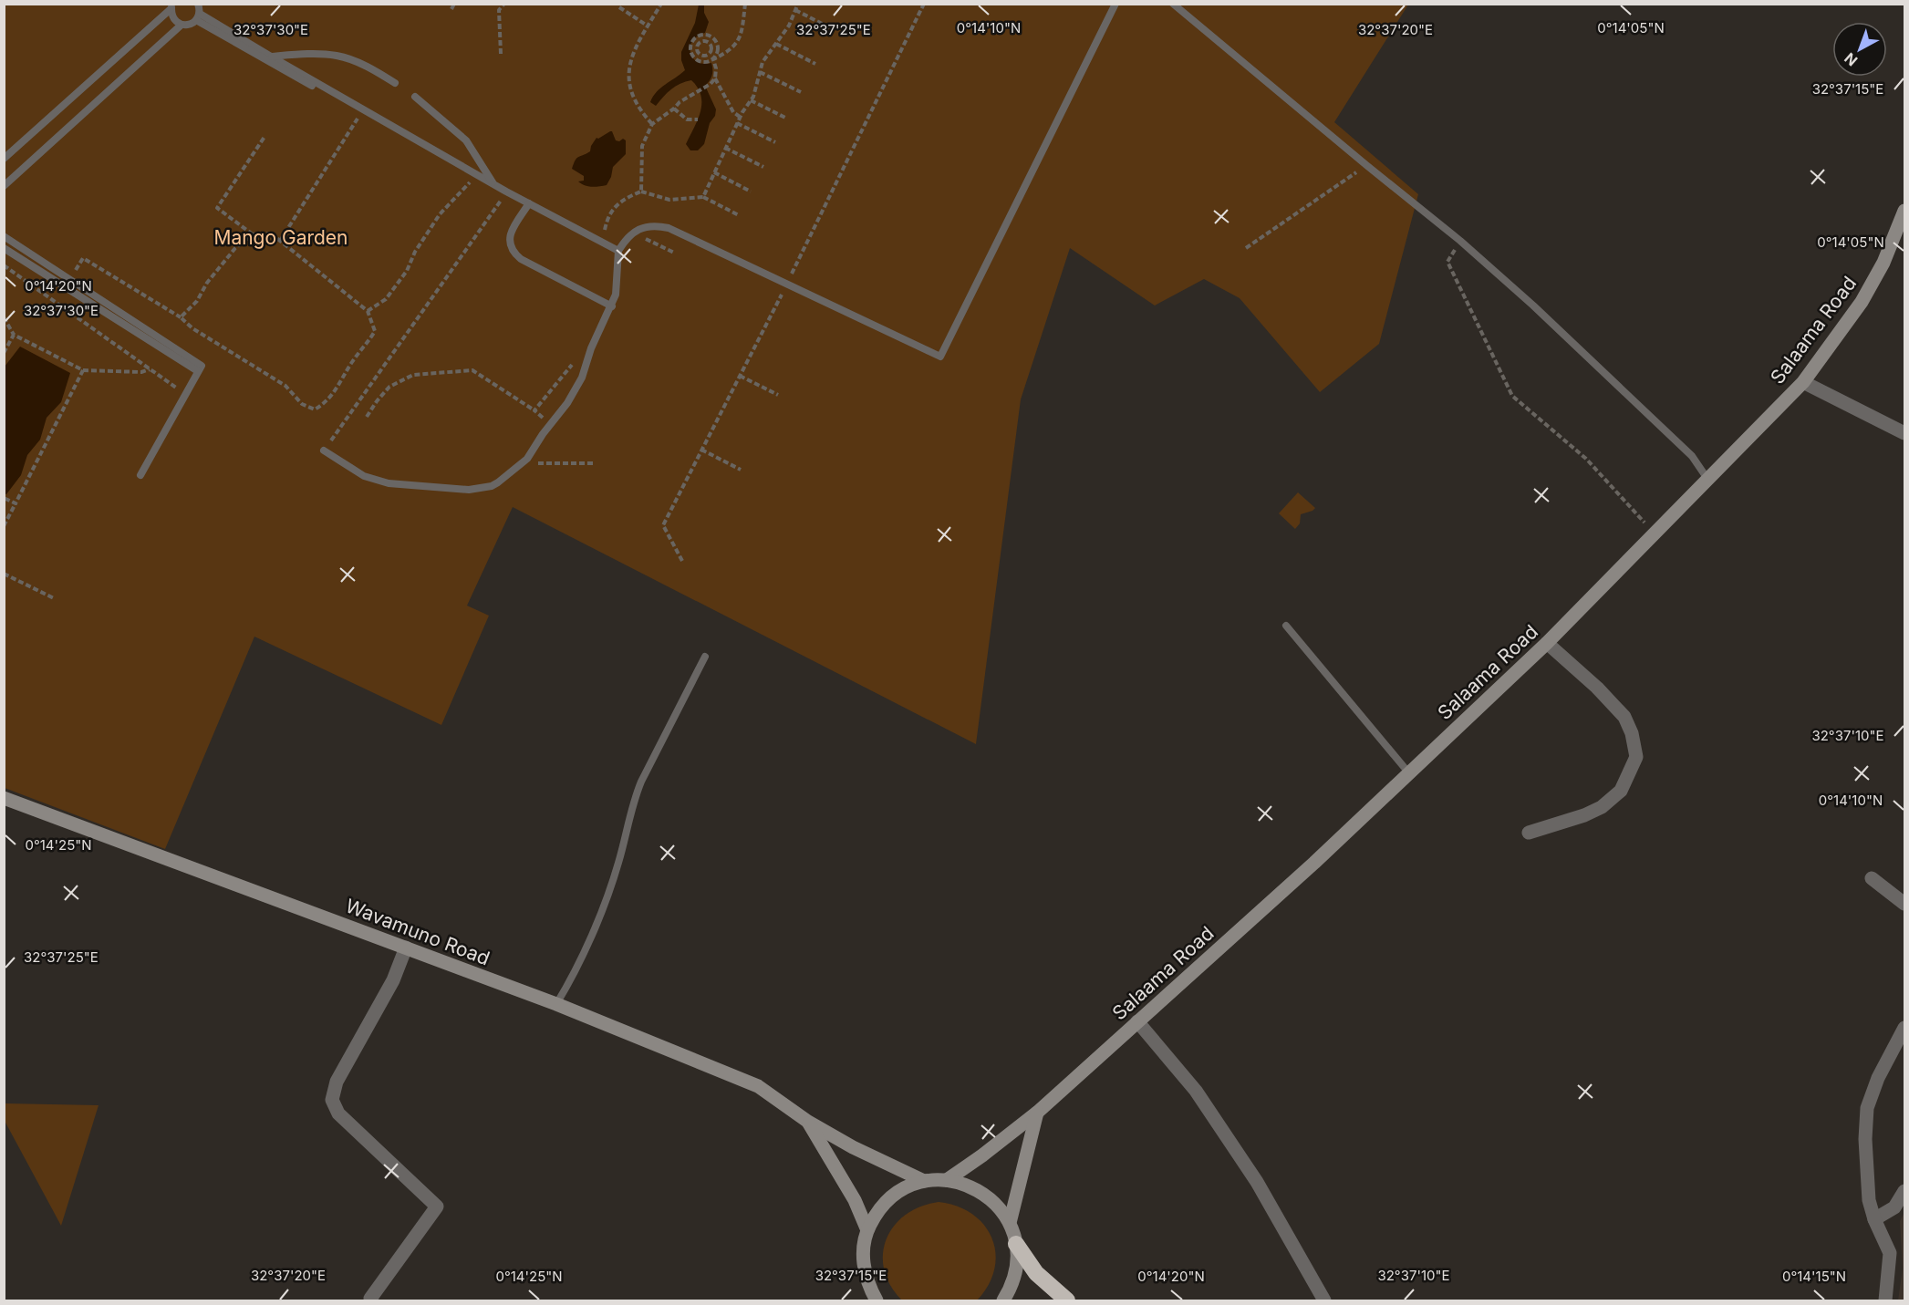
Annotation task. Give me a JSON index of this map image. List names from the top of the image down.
{
  "streets": {
    "street": ["Salaama Road", "Wavamuno Road"]
  },
  "parks": ["Mango Garden"],
  "north": "bottom left",
  "coordinates": [
    "0°14'05\"N",
    "0°14'10\"N",
    "32°37'30\"E",
    "32°37'25\"E",
    "32°37'20\"E",
    "32°37'15\"E",
    "0°14'20\"N",
    "32°37'10\"E",
    "0°14'25\"N",
    "0°14'15\"N"
  ]
}
